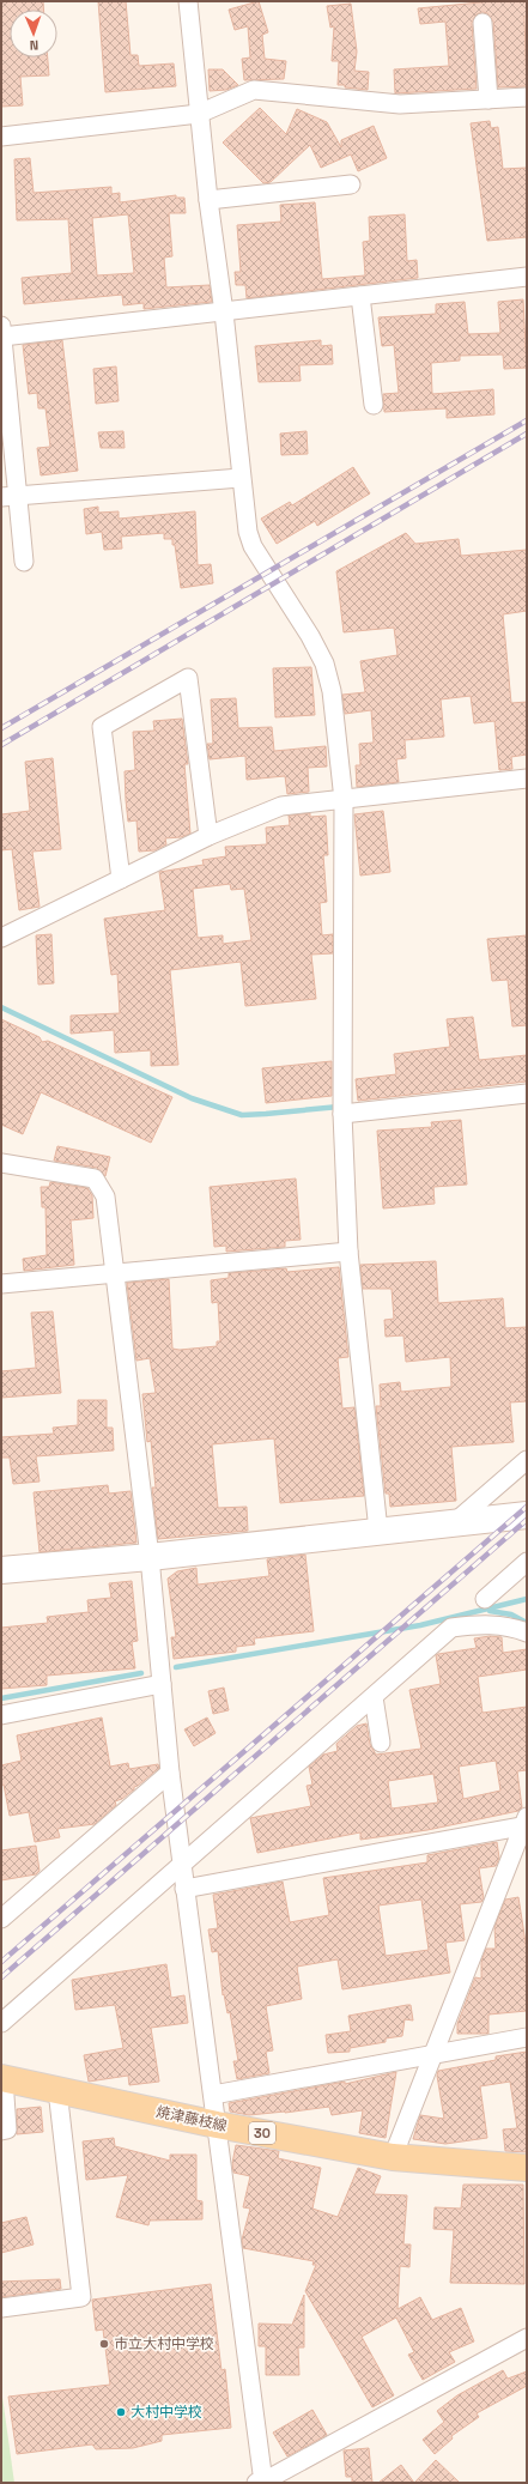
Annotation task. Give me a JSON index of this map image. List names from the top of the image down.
{
  "streets": {
    "main road": ["焼津藤枝線", "30"]
  },
  "places": ["市立大村中学校", "大村中学校"],
  "north": "bottom"
}
